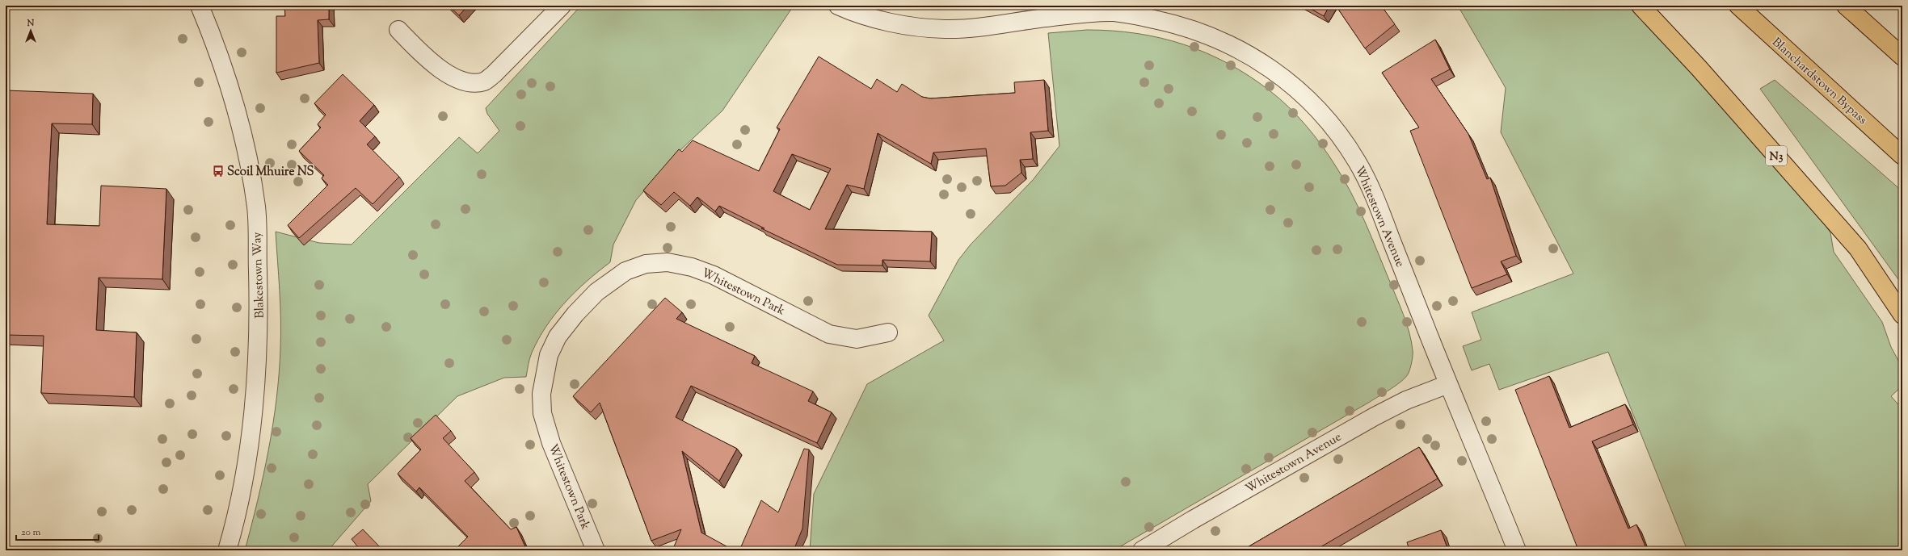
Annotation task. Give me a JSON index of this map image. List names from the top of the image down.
{
  "streets": {
    "highway": ["Blanchardstown Bypass", "N3"],
    "street": ["Whitestown Avenue", "Blakestown Way", "Whitestown Park"]
  },
  "places": {
    "bus stop": ["Scoil Mhuire NS"]
  },
  "scale_bar": "20 m",
  "north": "top"
}
